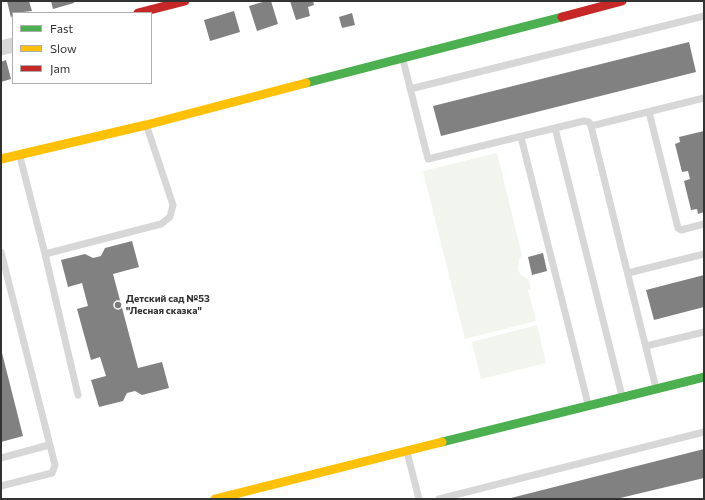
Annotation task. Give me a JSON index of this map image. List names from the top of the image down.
{
  "places": ["Детский сад №53 \"Лесная сказка\""],
  "legend": ["Fast", "Slow", "Jam"]
}
